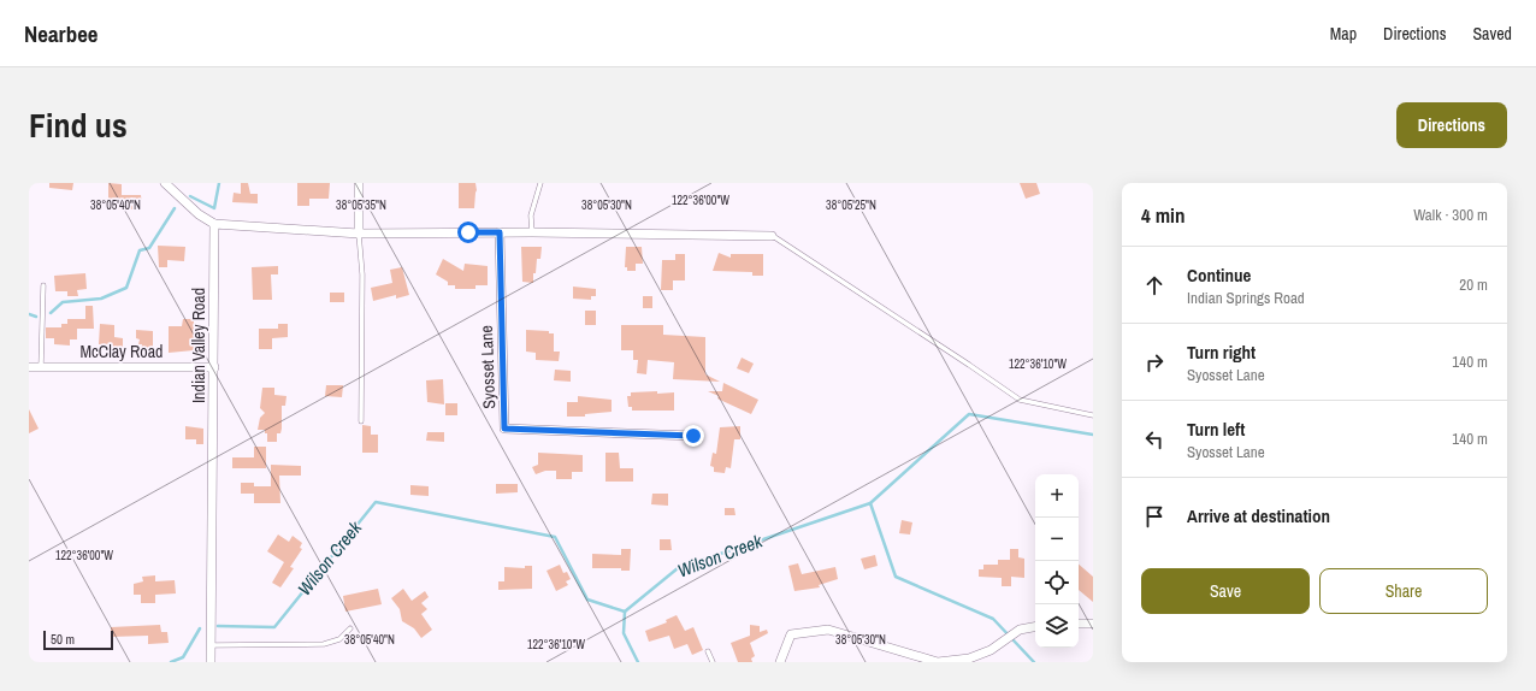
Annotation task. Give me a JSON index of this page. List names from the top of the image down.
{
  "streets": {
    "street": ["Indian Valley Road", "McClay Road", "Syosset Lane"]
  },
  "crossings": [
    ["Indian Valley Road", "McClay Road"]
  ],
  "water": ["Wilson Creek"],
  "scale_bar": "50 m",
  "page": {
    "header": "Nearbee",
    "nav": ["Map", "Directions", "Saved"],
    "title": "Find us",
    "buttons": [
      "Directions",
      ["Save", "Share"]
    ],
    "heading": ["4 min", "Walk · 300 m"],
    "list": [
      ["Continue", "Indian Springs Road", "20 m"],
      ["Turn right", "Syosset Lane", "140 m"],
      ["Turn left", "Syosset Lane", "140 m"],
      "Arrive at destination"
    ],
    "map_buttons": ["+", "−"],
    "scale": "50 m"
  },
  "coordinates": [
    "122°36'00\"W",
    "38°05'40\"N",
    "38°05'35\"N",
    "38°05'30\"N",
    "38°05'25\"N",
    "122°36'10\"W"
  ]
}
